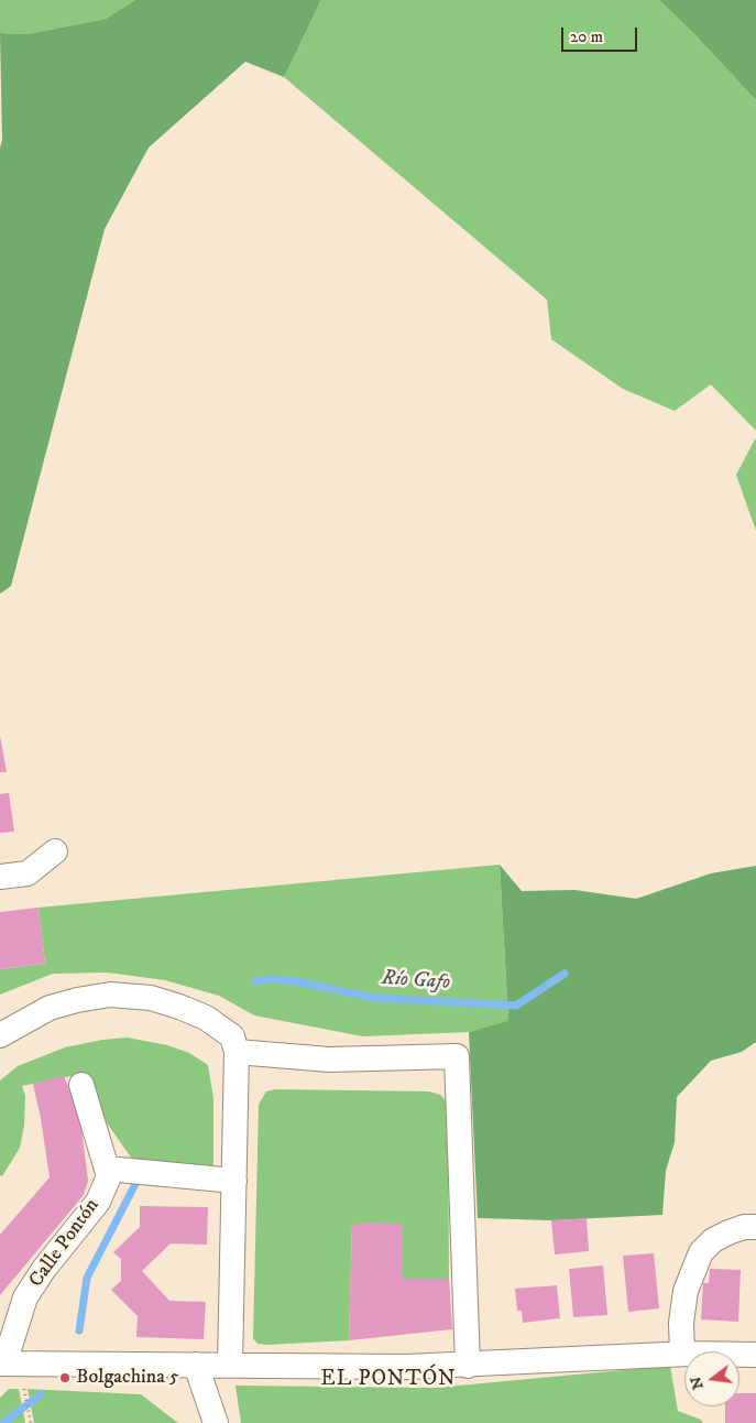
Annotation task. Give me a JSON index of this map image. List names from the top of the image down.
{
  "streets": {
    "street": ["Calle Pontón"]
  },
  "districts": ["EL PONTÓN"],
  "water": ["Río Gafo"],
  "places": ["Bolgachina 5"],
  "scale_bar": "20 m",
  "north": "left"
}
